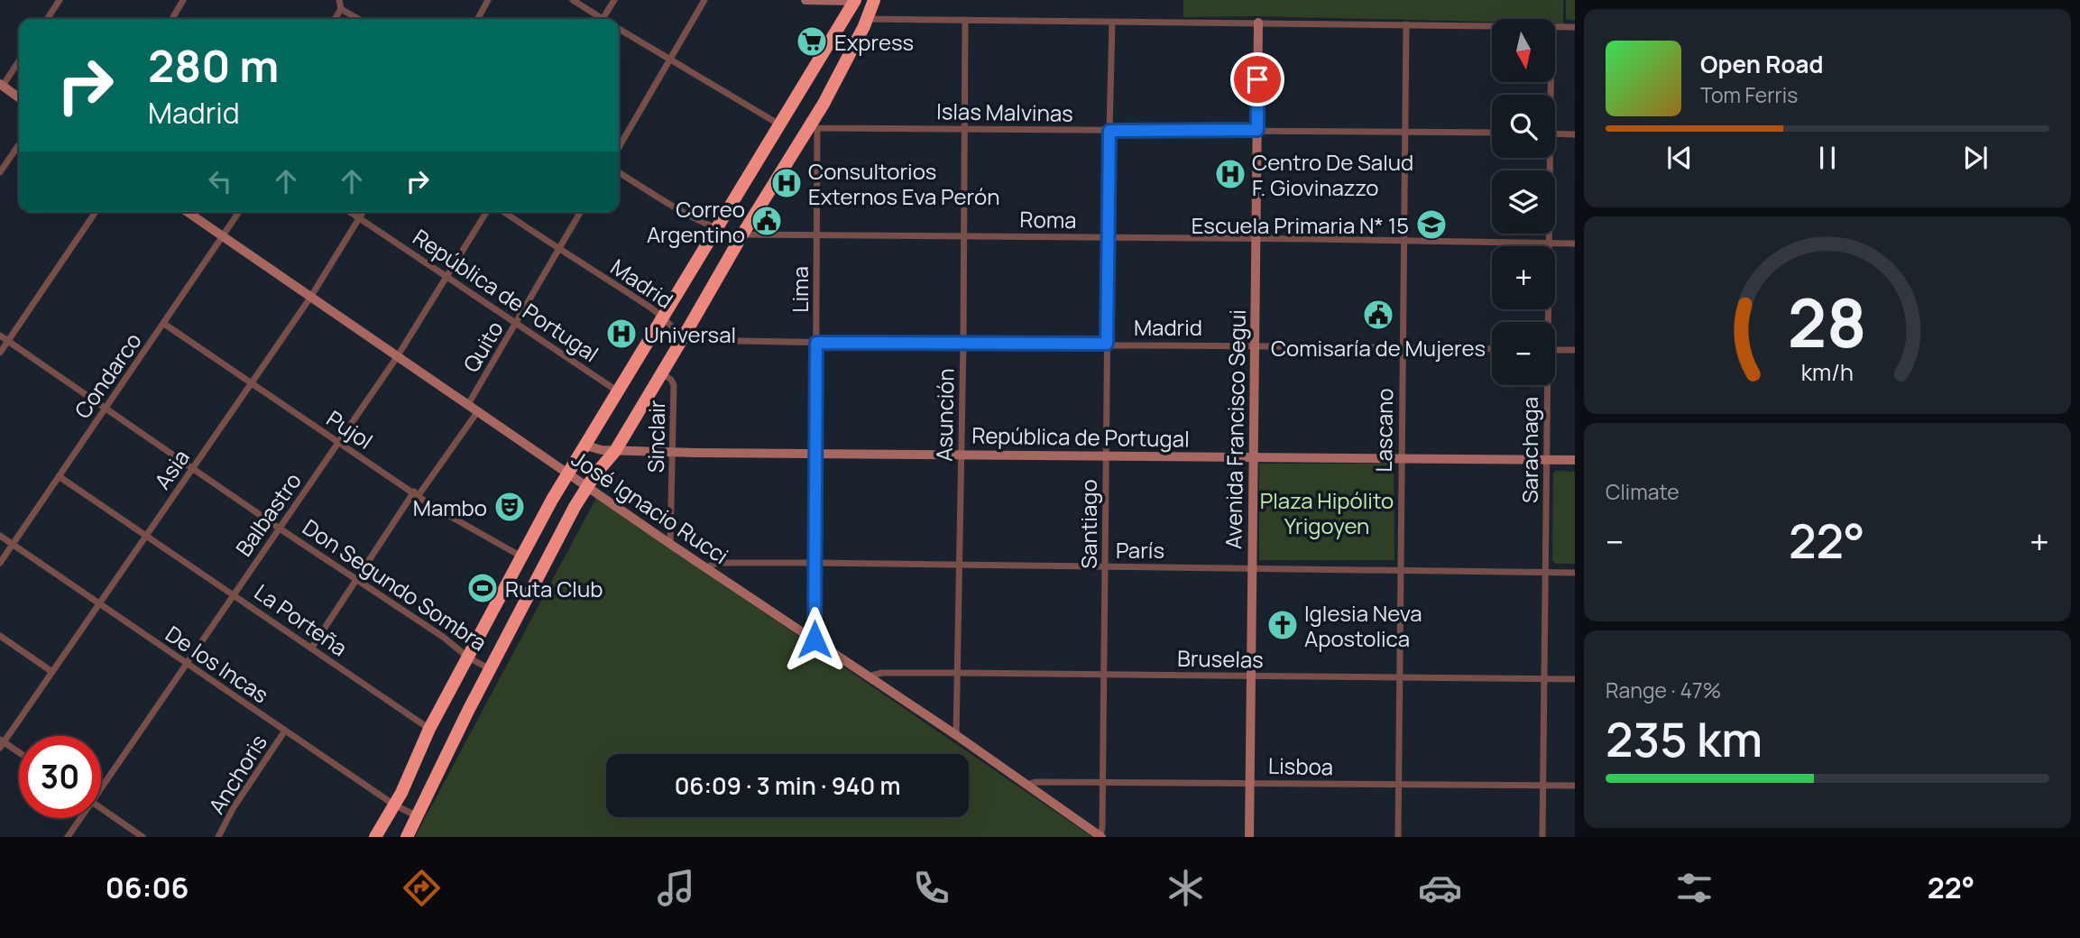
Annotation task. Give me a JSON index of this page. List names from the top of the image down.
{
  "streets": {
    "street": [
      "Islas Malvinas",
      "Roma",
      "Madrid",
      "Lima",
      "República de Portugal",
      "Quito",
      "Condarco",
      "Asunción",
      "Pujol",
      "Avenida Francisco Segui",
      "Lascano",
      "Sinclair",
      "Sarachaga",
      "Asia",
      "José Ignacio Rucci",
      "Balbastro",
      "Santiago",
      "París",
      "Don Segundo Sombra",
      "La Porteña",
      "Bruselas",
      "De los Incas",
      "Lisboa",
      "Anchoris"
    ]
  },
  "crossings": [
    ["Islas Malvinas", "Lima"],
    ["Islas Malvinas", "Asunción"],
    ["Islas Malvinas", "Avenida Francisco Segui"],
    ["Islas Malvinas", "Lascano"],
    ["Islas Malvinas", "Santiago"],
    ["Roma", "Lima"],
    ["Roma", "Asunción"],
    ["Roma", "Avenida Francisco Segui"],
    ["Roma", "Lascano"],
    ["Roma", "Sarachaga"],
    ["Roma", "Santiago"],
    ["Madrid", "Lima"],
    ["Madrid", "Quito"],
    ["Madrid", "Asunción"],
    ["Madrid", "Avenida Francisco Segui"],
    ["Madrid", "Lascano"],
    ["Madrid", "Santiago"],
    ["Lima", "República de Portugal"],
    ["Lima", "José Ignacio Rucci"],
    ["Lima", "París"],
    ["República de Portugal", "Quito"],
    ["República de Portugal", "Asunción"],
    ["República de Portugal", "Avenida Francisco Segui"],
    ["República de Portugal", "Lascano"],
    ["República de Portugal", "Sinclair"],
    ["República de Portugal", "Sarachaga"],
    ["República de Portugal", "Asia"],
    ["República de Portugal", "Balbastro"],
    ["República de Portugal", "Santiago"],
    ["Quito", "José Ignacio Rucci"],
    ["Condarco", "Pujol"],
    ["Condarco", "José Ignacio Rucci"],
    ["Condarco", "Don Segundo Sombra"],
    ["Condarco", "La Porteña"],
    ["Condarco", "De los Incas"],
    ["Asunción", "José Ignacio Rucci"],
    ["Asunción", "París"],
    ["Asunción", "Bruselas"],
    ["Pujol", "Asia"],
    ["Pujol", "Balbastro"],
    ["Avenida Francisco Segui", "París"],
    ["Avenida Francisco Segui", "Bruselas"],
    ["Avenida Francisco Segui", "Lisboa"],
    ["Lascano", "París"],
    ["Lascano", "Bruselas"],
    ["Lascano", "Lisboa"],
    ["Sinclair", "José Ignacio Rucci"],
    ["Sarachaga", "París"],
    ["Sarachaga", "Bruselas"],
    ["Sarachaga", "Lisboa"],
    ["Asia", "José Ignacio Rucci"],
    ["Asia", "Don Segundo Sombra"],
    ["Asia", "La Porteña"],
    ["Asia", "De los Incas"],
    ["José Ignacio Rucci", "Balbastro"],
    ["José Ignacio Rucci", "Santiago"],
    ["José Ignacio Rucci", "París"],
    ["José Ignacio Rucci", "Bruselas"],
    ["José Ignacio Rucci", "Lisboa"],
    ["Balbastro", "Don Segundo Sombra"],
    ["Balbastro", "La Porteña"],
    ["Balbastro", "De los Incas"],
    ["Santiago", "París"],
    ["Santiago", "Bruselas"],
    ["Santiago", "Lisboa"],
    ["De los Incas", "Anchoris"]
  ],
  "parks": ["Plaza Hipólito Yrigoyen"],
  "places": {
    "supermarket": ["Express"],
    "hospital": ["Centro De Salud F. Giovinazzo", "Consultorios Externos Eva Perón", "Universal"],
    "public building": ["Correo Argentino", "Comisaría de Mujeres"],
    "school or university": ["Escuela Primaria N* 15"],
    "theatre": ["Mambo"],
    "sports": ["Ruta Club"],
    "church": ["Iglesia Neva Apostolica"]
  },
  "north": "bottom",
  "page": {
    "map_buttons": ["+", "−"],
    "turn": ["280 m", "Madrid"],
    "song": ["Open Road", "Tom Ferris"],
    "tile": [
      "Climate",
      ["Range · 47%", "235 km"]
    ],
    "heat": ["−", "22°", "+"],
    "limit": "30",
    "trip": "06:09 · 3 min · 940 m",
    "tabs": ["06:06", "22°"],
    "gauge": ["28", "km/h"]
  }
}
